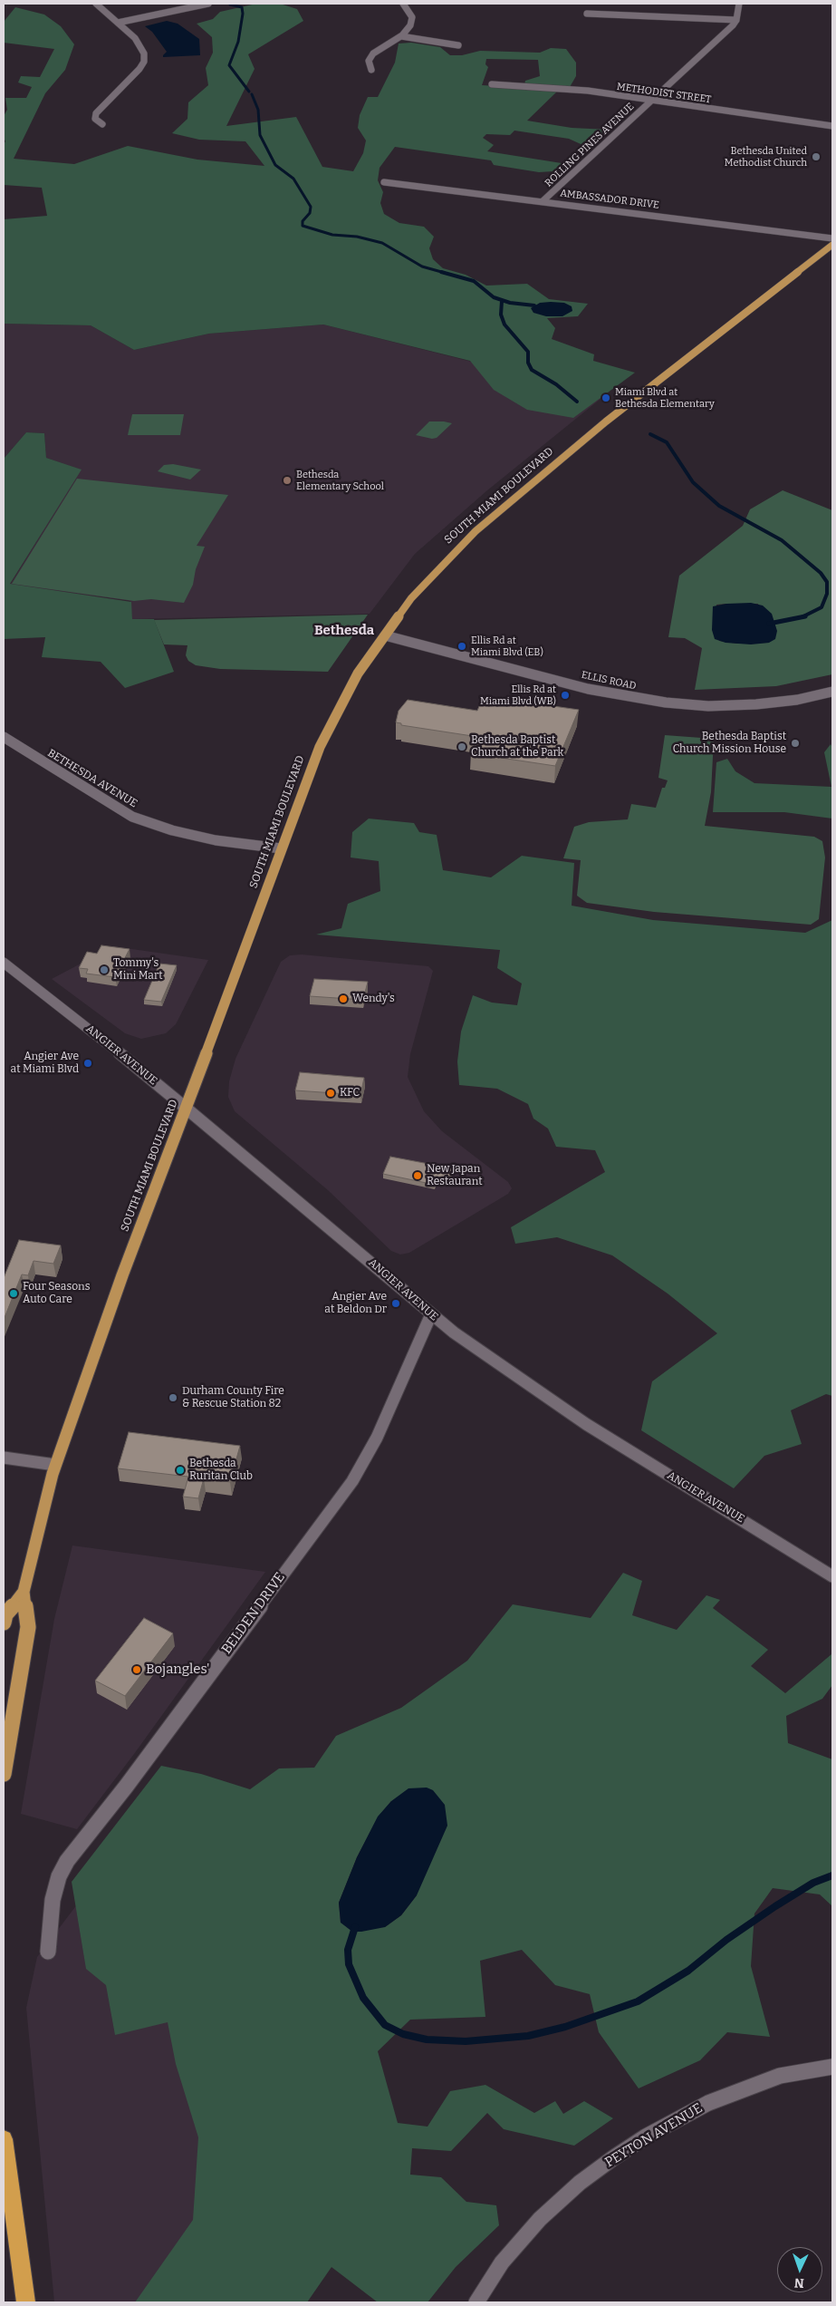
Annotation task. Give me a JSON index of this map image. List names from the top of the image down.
{
  "streets": {
    "main road": ["SOUTH MIAMI BOULEVARD"],
    "street": [
      "METHODIST STREET",
      "ROLLING PINES AVENUE",
      "AMBASSADOR DRIVE",
      "ELLIS ROAD",
      "BETHESDA AVENUE",
      "ANGIER AVENUE",
      "BELDEN DRIVE",
      "PEYTON AVENUE"
    ]
  },
  "crossings": [
    ["METHODIST STREET", "ROLLING PINES AVENUE"],
    ["ROLLING PINES AVENUE", "AMBASSADOR DRIVE"],
    ["SOUTH MIAMI BOULEVARD", "ELLIS ROAD"],
    ["SOUTH MIAMI BOULEVARD", "BETHESDA AVENUE"],
    ["SOUTH MIAMI BOULEVARD", "ANGIER AVENUE"],
    ["ANGIER AVENUE", "BELDEN DRIVE"]
  ],
  "districts": ["Bethesda"],
  "places": [
    "Bethesda United Methodist Church",
    "Miami Blvd at Bethesda Elementary",
    "Bethesda Elementary School",
    "Ellis Rd at Miami Blvd (EB)",
    "Ellis Rd at Miami Blvd (WB)",
    "Bethesda Baptist Church Mission House",
    "Bethesda Baptist Church at the Park",
    "Tommy's Mini Mart",
    "Wendy's",
    "Angier Ave at Miami Blvd",
    "KFC",
    "New Japan Restaurant",
    "Four Seasons Auto Care",
    "Angier Ave at Beldon Dr",
    "Durham County Fire & Rescue Station 82",
    "Bethesda Ruritan Club",
    "Bojangles'"
  ],
  "north": "bottom"
}
